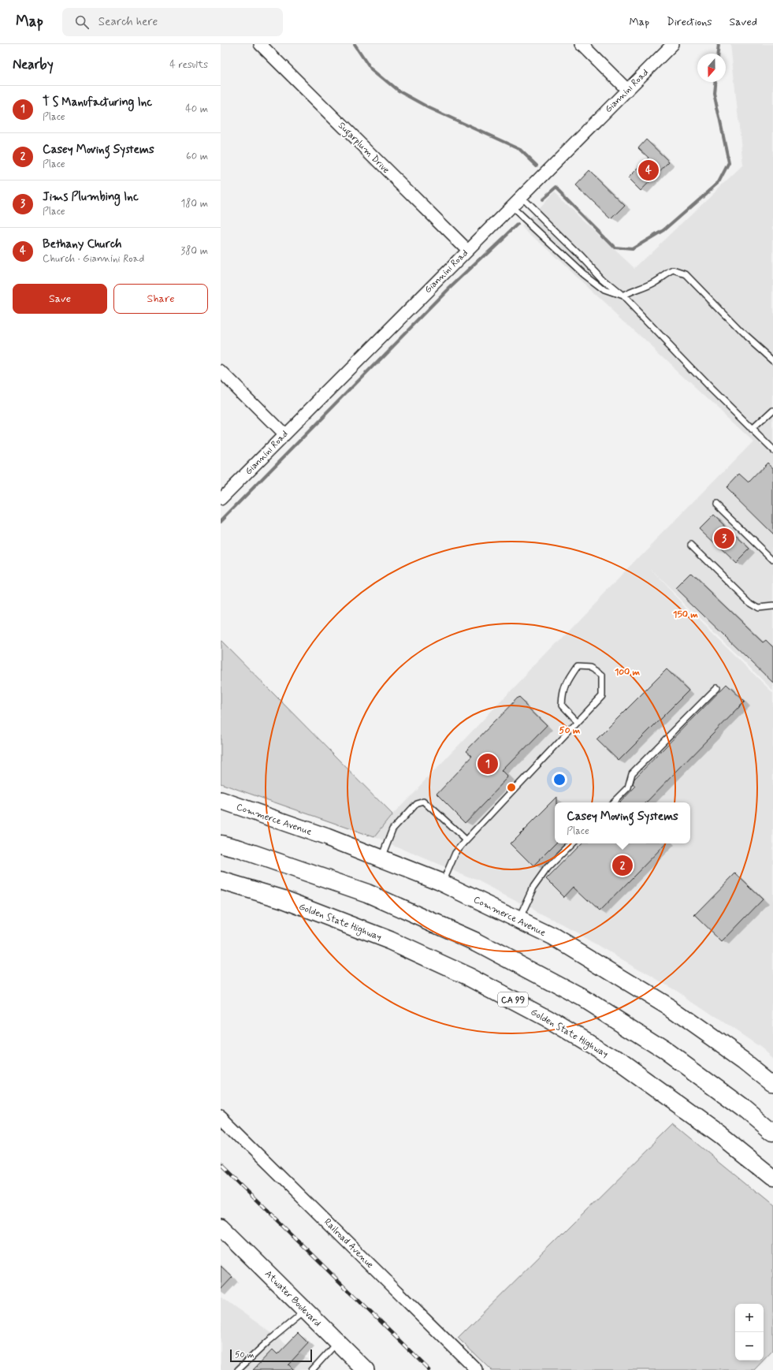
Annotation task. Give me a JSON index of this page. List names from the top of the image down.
{
  "streets": {
    "highway": ["Golden State Highway", "CA 99"],
    "street": [
      "Giannini Road",
      "Sugarplum Drive",
      "Commerce Avenue",
      "Railroad Avenue",
      "Atwater Boulevard"
    ]
  },
  "crossings": [
    ["Giannini Road", "Sugarplum Drive"]
  ],
  "scale_bar": "50 m",
  "north": "bottom",
  "page": {
    "header": "Map",
    "search": "Search here",
    "nav": ["Map", "Directions", "Saved"],
    "heading": ["Nearby", "4 results"],
    "list": [
      {
        "mark": "1",
        "name": "T S Manufacturing Inc",
        "note": "Place",
        "value": "40 m"
      },
      {
        "mark": "2",
        "name": "Casey Moving Systems",
        "note": "Place",
        "value": "60 m"
      },
      {
        "mark": "3",
        "name": "Jims Plumbing Inc",
        "note": "Place",
        "value": "180 m"
      },
      {
        "mark": "4",
        "name": "Bethany Church",
        "note": "Church · Giannini Road",
        "value": "380 m"
      }
    ],
    "pins": [
      "4",
      "3",
      "1",
      "2"
    ],
    "buttons": ["Save", "Share"],
    "popup": ["Casey Moving Systems", "Place"],
    "map_buttons": ["+", "−"],
    "scale": "50 m"
  },
  "rings": ["150 m", "100 m", "50 m"]
}
